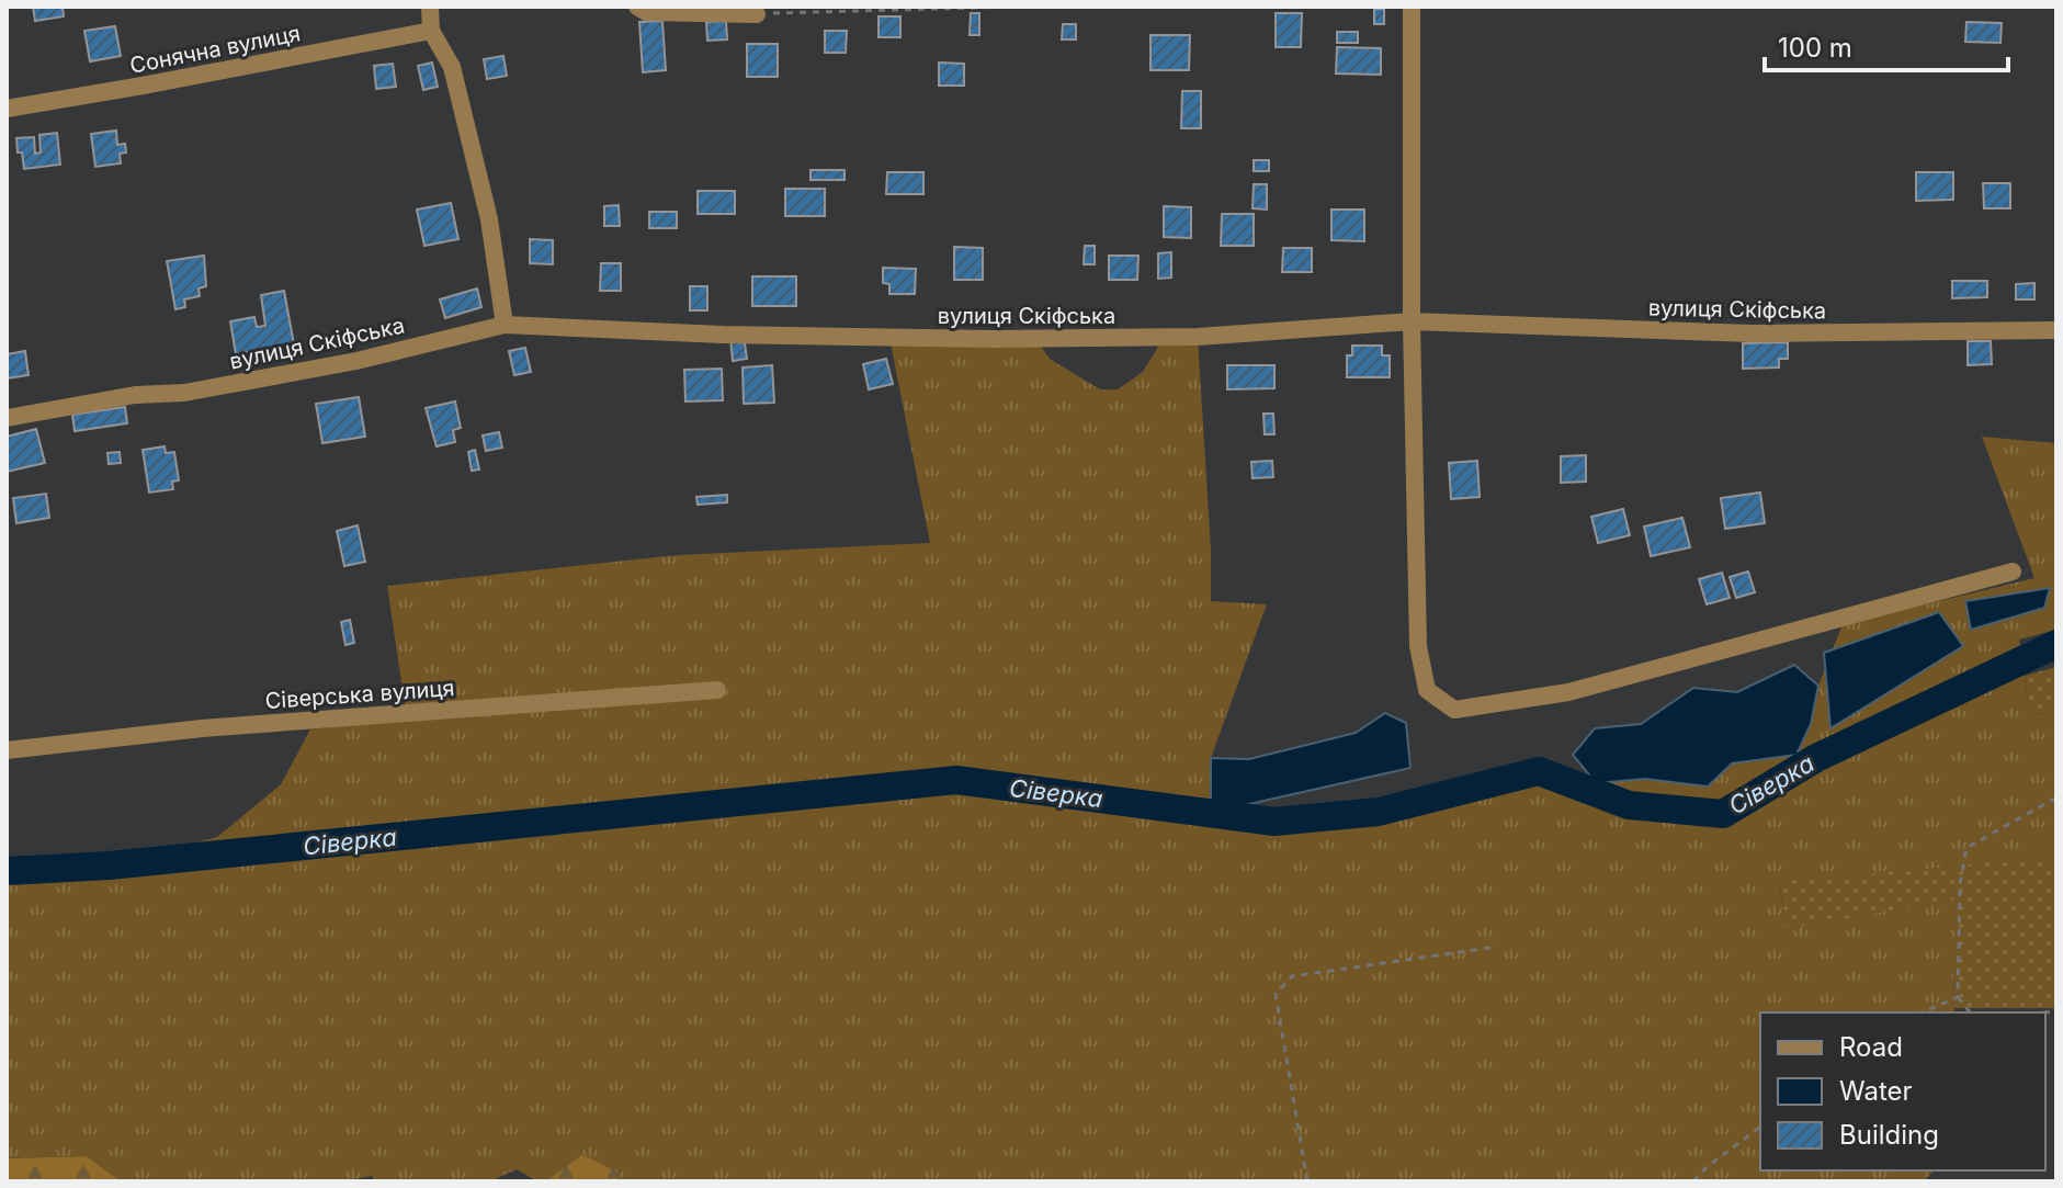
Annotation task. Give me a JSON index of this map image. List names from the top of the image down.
{
  "streets": {
    "street": ["Сонячна вулиця", "вулиця Скіфська", "Сіверська вулиця"]
  },
  "water": ["Сіверка"],
  "legend": ["Road", "Water", "Building"],
  "scale_bar": "100 m"
}
